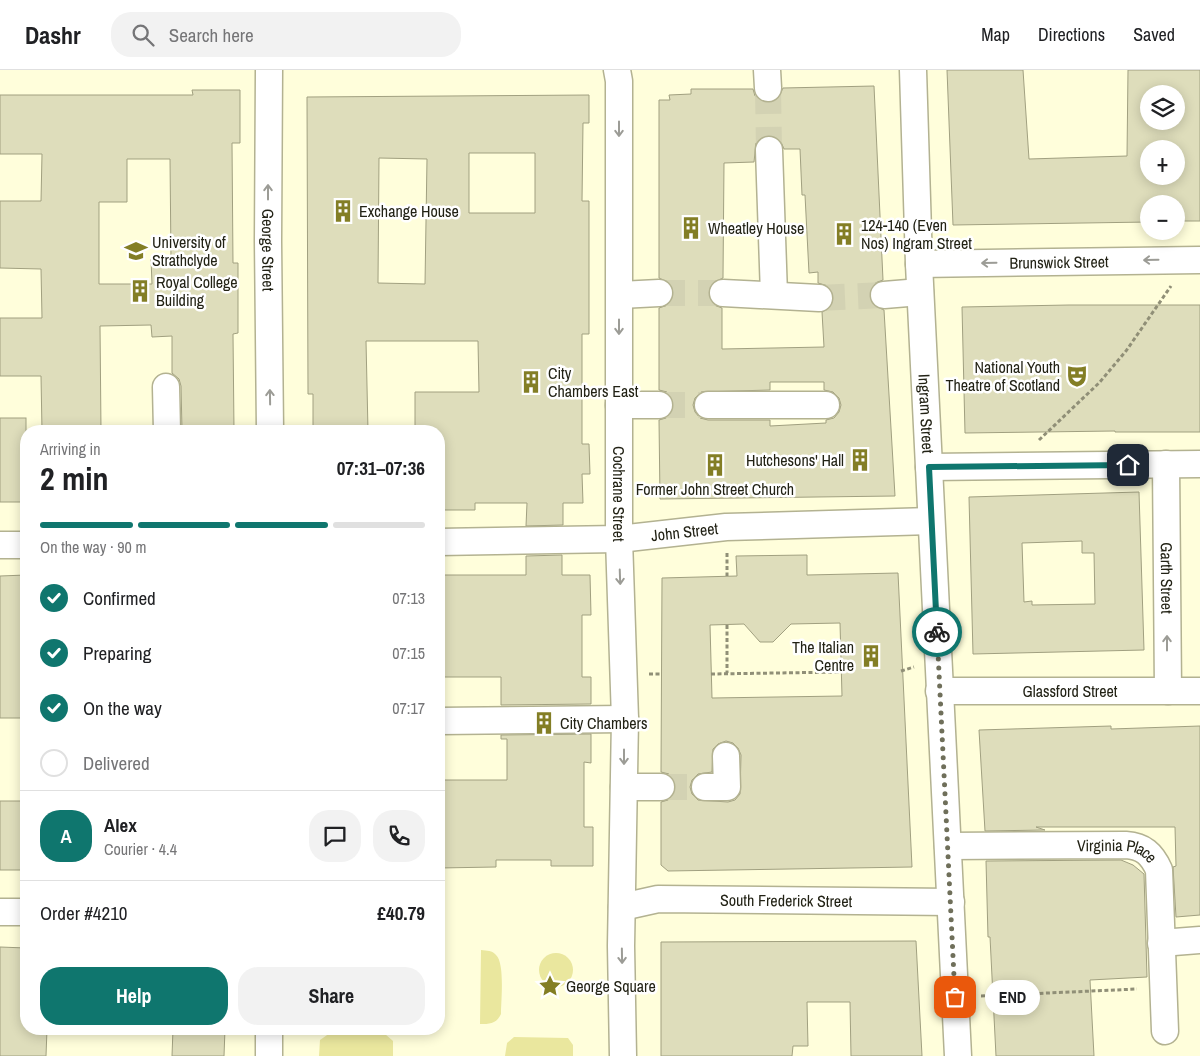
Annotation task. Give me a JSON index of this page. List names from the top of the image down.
{
  "streets": {
    "street": [
      "George Street",
      "Brunswick Street",
      "Ingram Street",
      "Cochrane Street",
      "John Street",
      "Garth Street",
      "Glassford Street",
      "Virginia Place",
      "South Frederick Street"
    ]
  },
  "crossings": [
    ["Brunswick Street", "Ingram Street"],
    ["Ingram Street", "John Street"],
    ["Ingram Street", "Glassford Street"],
    ["Ingram Street", "Virginia Place"],
    ["Ingram Street", "South Frederick Street"],
    ["Cochrane Street", "John Street"],
    ["Cochrane Street", "South Frederick Street"],
    ["Garth Street", "Glassford Street"]
  ],
  "one_way": ["George Street", "Cochrane Street", "Garth Street"],
  "places": {
    "building": [
      "Exchange House",
      "Wheatley House",
      "124-140 (Even Nos) Ingram Street",
      "Royal College Building",
      "City Chambers East",
      "Hutchesons' Hall",
      "Former John Street Church",
      "The Italian Centre",
      "City Chambers"
    ],
    "school or university": ["University of Strathclyde"],
    "theatre": ["National Youth Theatre of Scotland"],
    "place": ["George Square"],
    "other": ["END"]
  },
  "page": {
    "header": "Dashr",
    "search": "Search here",
    "nav": ["Map", "Directions", "Saved"],
    "map_buttons": ["+", "−"],
    "heading": ["2 min", "Arriving in", "07:31–07:36"],
    "panel": [
      "Alex",
      "Courier · 4.4",
      "Order #4210",
      "£40.79"
    ],
    "bar": "On the way · 90 m",
    "list": [
      ["Confirmed", "07:13"],
      ["Preparing", "07:15"],
      ["On the way", "07:17"],
      "Delivered"
    ],
    "round": "A",
    "buttons": ["Help", "Share"],
    "bubble": "END"
  }
}
